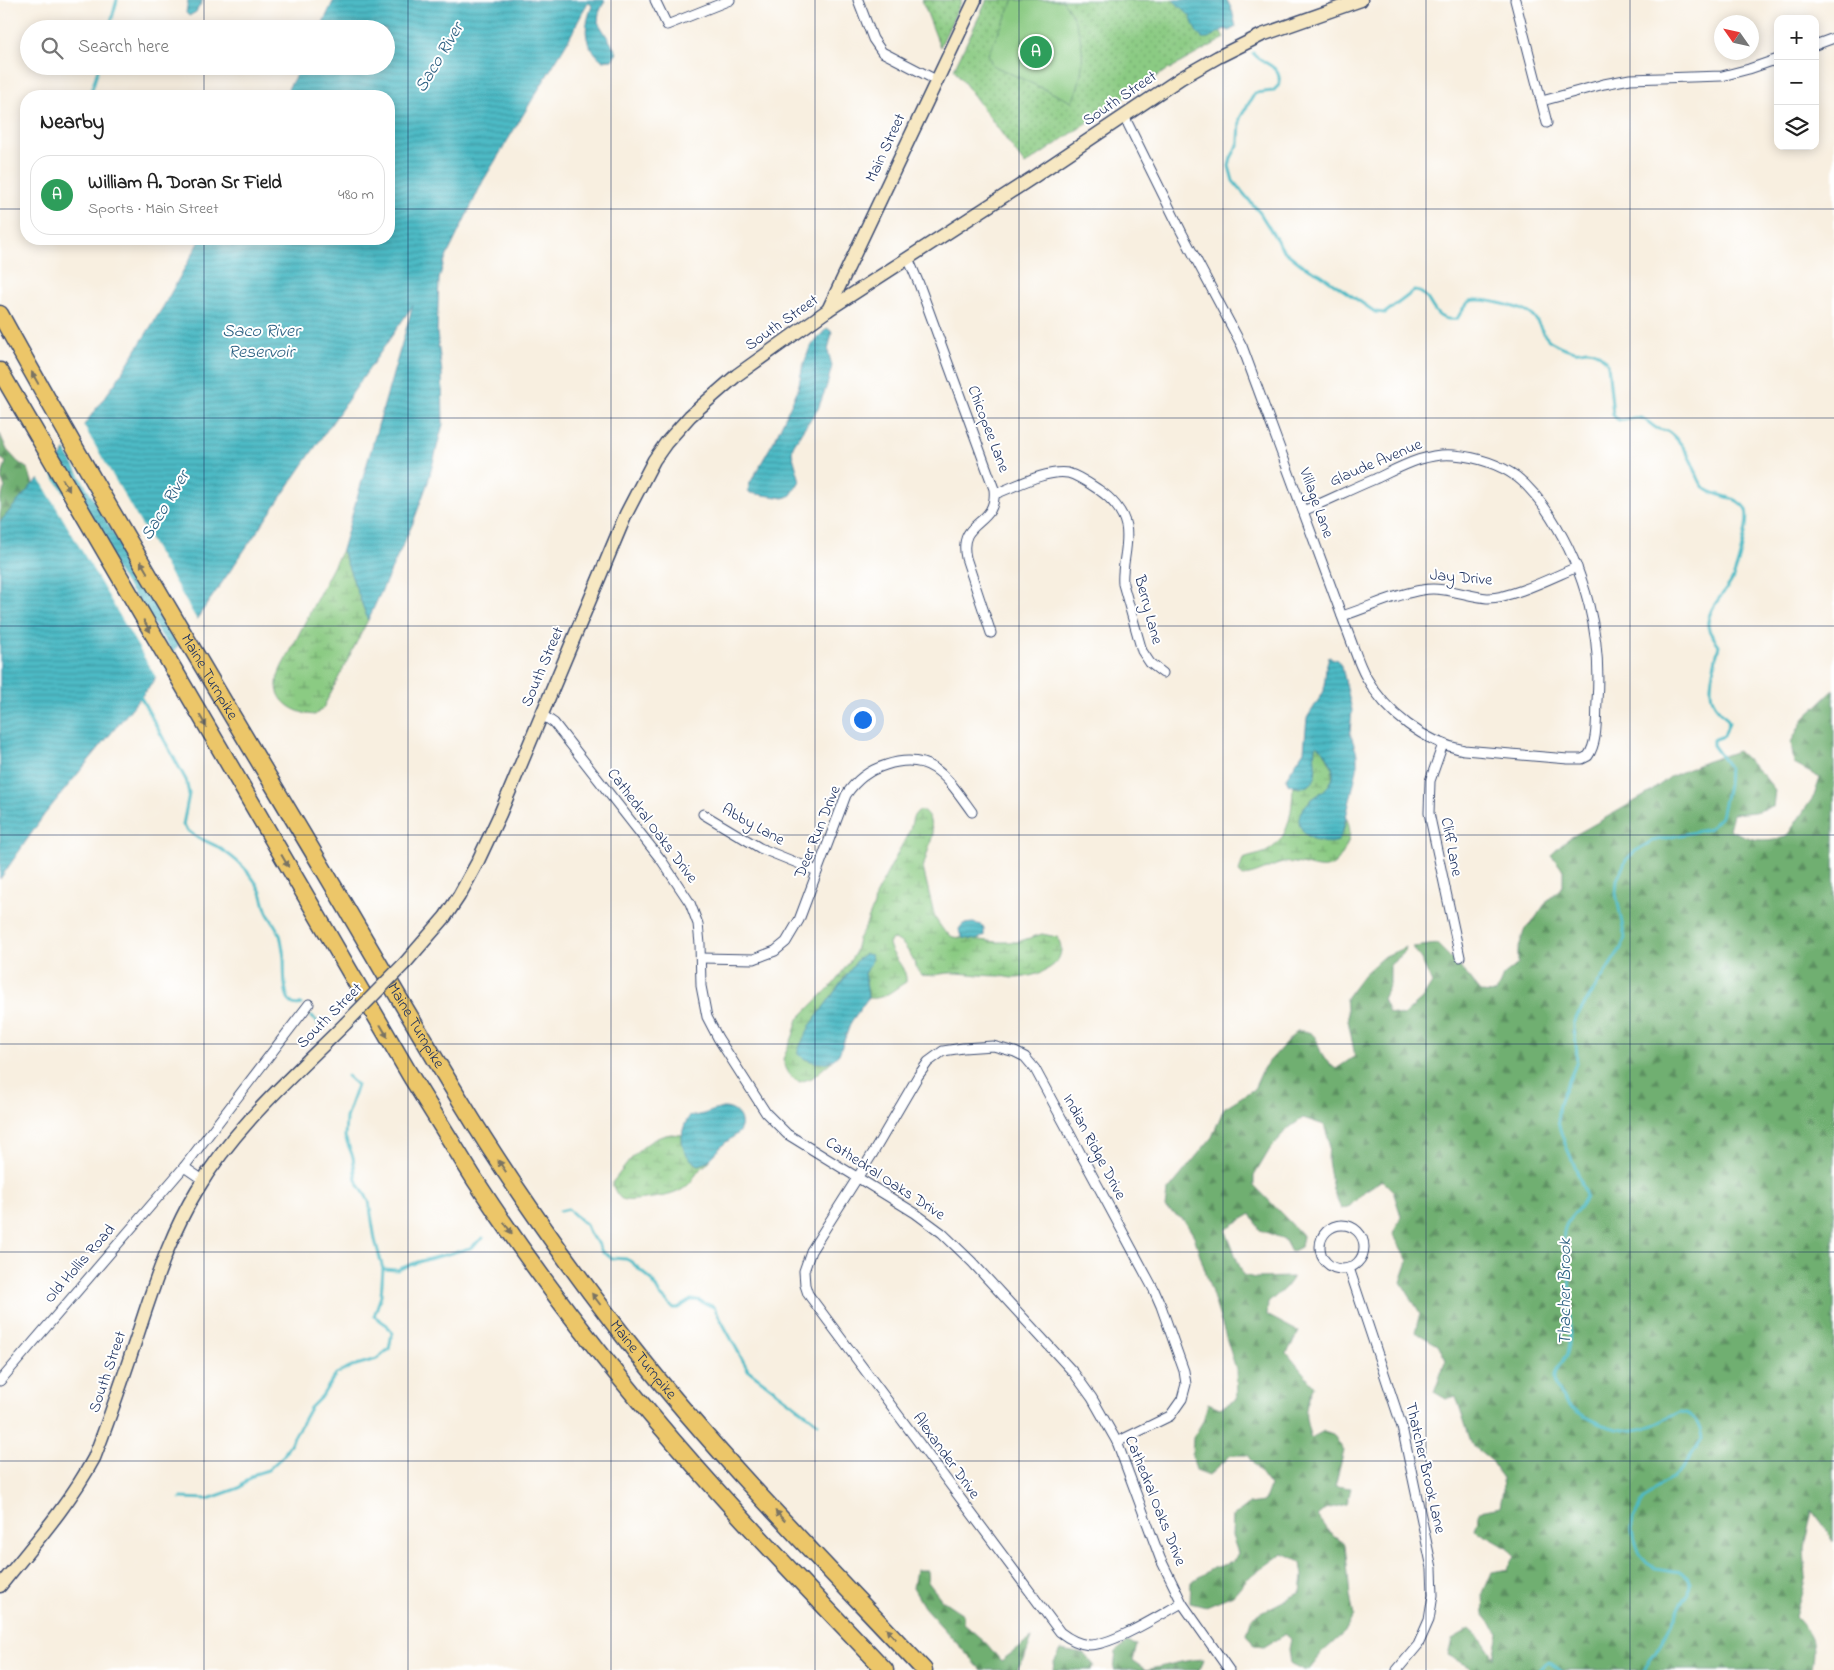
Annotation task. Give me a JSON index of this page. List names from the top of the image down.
{
  "streets": {
    "highway": ["Maine Turnpike"],
    "street": [
      "South Street",
      "Main Street",
      "Chicopee Lane",
      "Glaude Avenue",
      "Village Lane",
      "Jay Drive",
      "Berry Lane",
      "Abby Lane",
      "Cathedral Oaks Drive",
      "Deer Run Drive",
      "Cliff Lane",
      "Indian Ridge Drive",
      "Old Hollis Road",
      "Alexander Drive",
      "Thatcher Brook Lane"
    ]
  },
  "crossings": [
    ["South Street", "Main Street"],
    ["South Street", "Chicopee Lane"],
    ["South Street", "Village Lane"],
    ["South Street", "Cathedral Oaks Drive"],
    ["Chicopee Lane", "Berry Lane"],
    ["Glaude Avenue", "Village Lane"],
    ["Glaude Avenue", "Jay Drive"],
    ["Village Lane", "Jay Drive"],
    ["Village Lane", "Cliff Lane"],
    ["Abby Lane", "Deer Run Drive"],
    ["Cathedral Oaks Drive", "Deer Run Drive"],
    ["Cathedral Oaks Drive", "Indian Ridge Drive"],
    ["Cathedral Oaks Drive", "Alexander Drive"],
    ["Indian Ridge Drive", "Alexander Drive"]
  ],
  "water": ["Saco River", "Saco River Reservoir", "Thacher Brook"],
  "north": "top left",
  "page": {
    "map_buttons": ["+", "−"],
    "search": "Search here",
    "pins": "A",
    "heading": "Nearby",
    "list": [
      {
        "mark": "A",
        "name": "William A. Doran Sr Field",
        "note": "Sports · Main Street",
        "value": "480 m"
      }
    ]
  }
}
